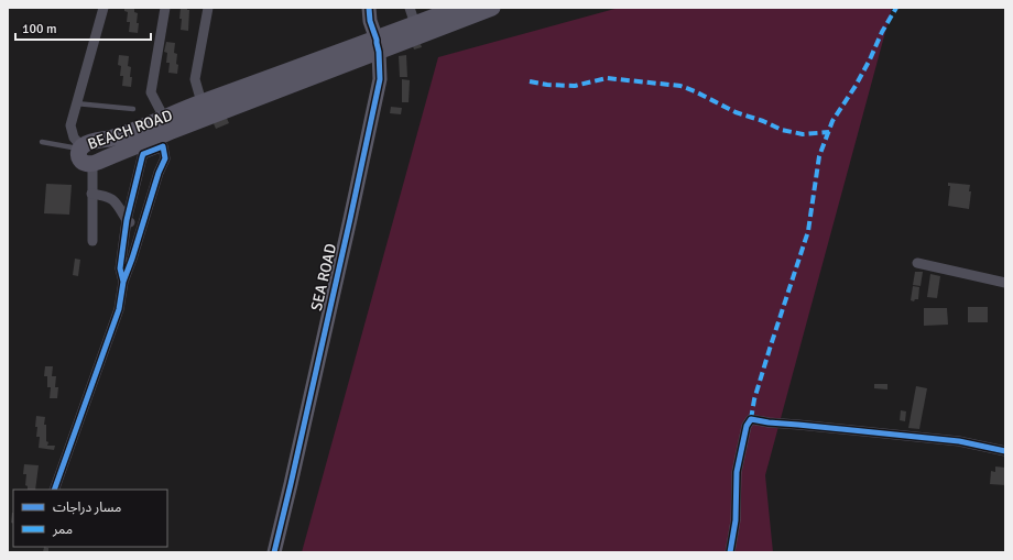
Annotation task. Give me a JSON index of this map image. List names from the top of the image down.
{
  "streets": {
    "main road": ["BEACH ROAD"],
    "street": ["SEA ROAD"]
  },
  "crossings": [
    ["BEACH ROAD", "SEA ROAD"]
  ],
  "legend": ["مسار دراجات", "ممر"],
  "scale_bar": "100 m"
}
